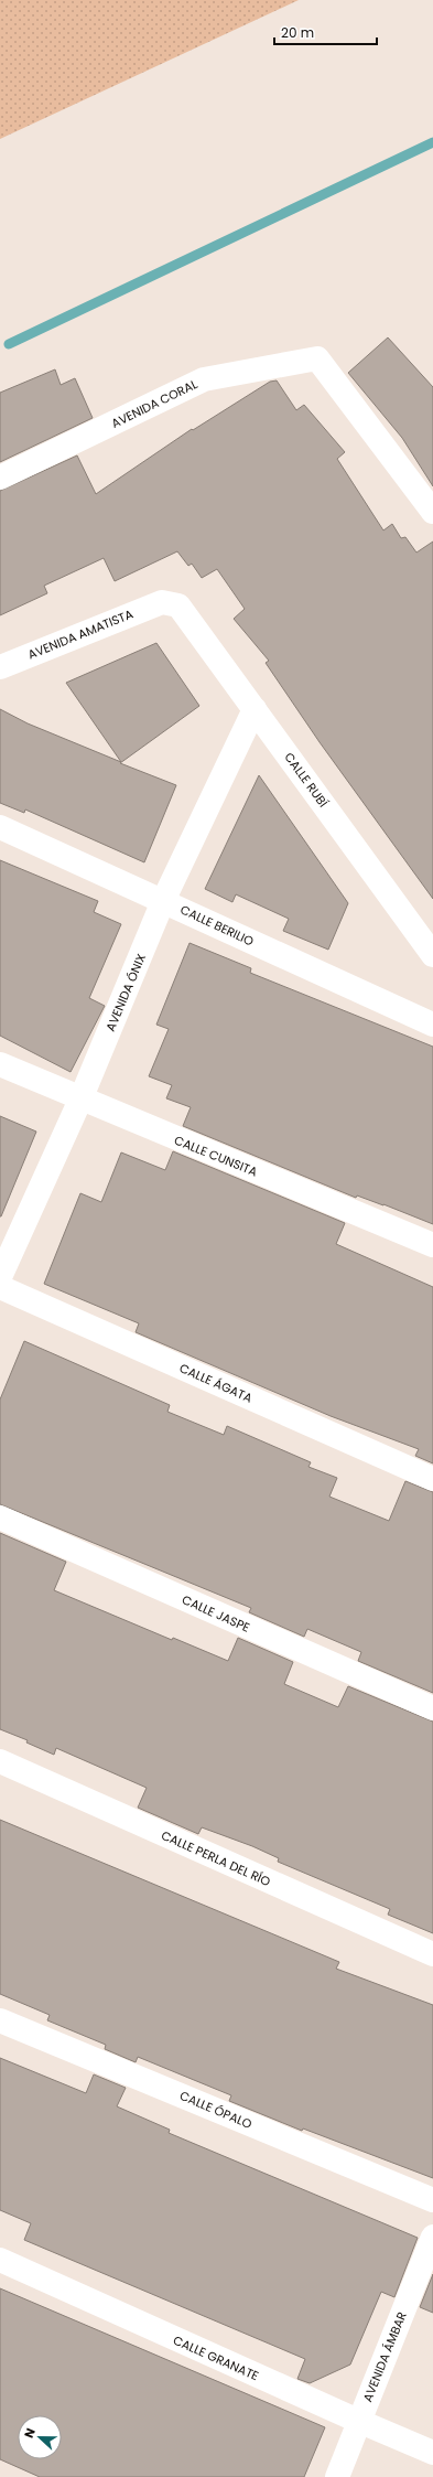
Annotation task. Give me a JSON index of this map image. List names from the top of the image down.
{
  "streets": {
    "street": [
      "AVENIDA CORAL",
      "AVENIDA AMATISTA",
      "CALLE RUBÍ",
      "CALLE BERILIO",
      "AVENIDA ÓNIX",
      "CALLE CUNSITA",
      "CALLE ÁGATA",
      "CALLE JASPE",
      "CALLE PERLA DEL RÍO",
      "CALLE ÓPALO",
      "AVENIDA ÁMBAR",
      "CALLE GRANATE"
    ]
  },
  "crossings": [
    ["AVENIDA AMATISTA", "CALLE RUBÍ"],
    ["CALLE RUBÍ", "AVENIDA ÓNIX"],
    ["CALLE BERILIO", "AVENIDA ÓNIX"],
    ["AVENIDA ÓNIX", "CALLE CUNSITA"],
    ["AVENIDA ÁMBAR", "CALLE GRANATE"]
  ],
  "scale_bar": "20 m",
  "north": "left"
}
